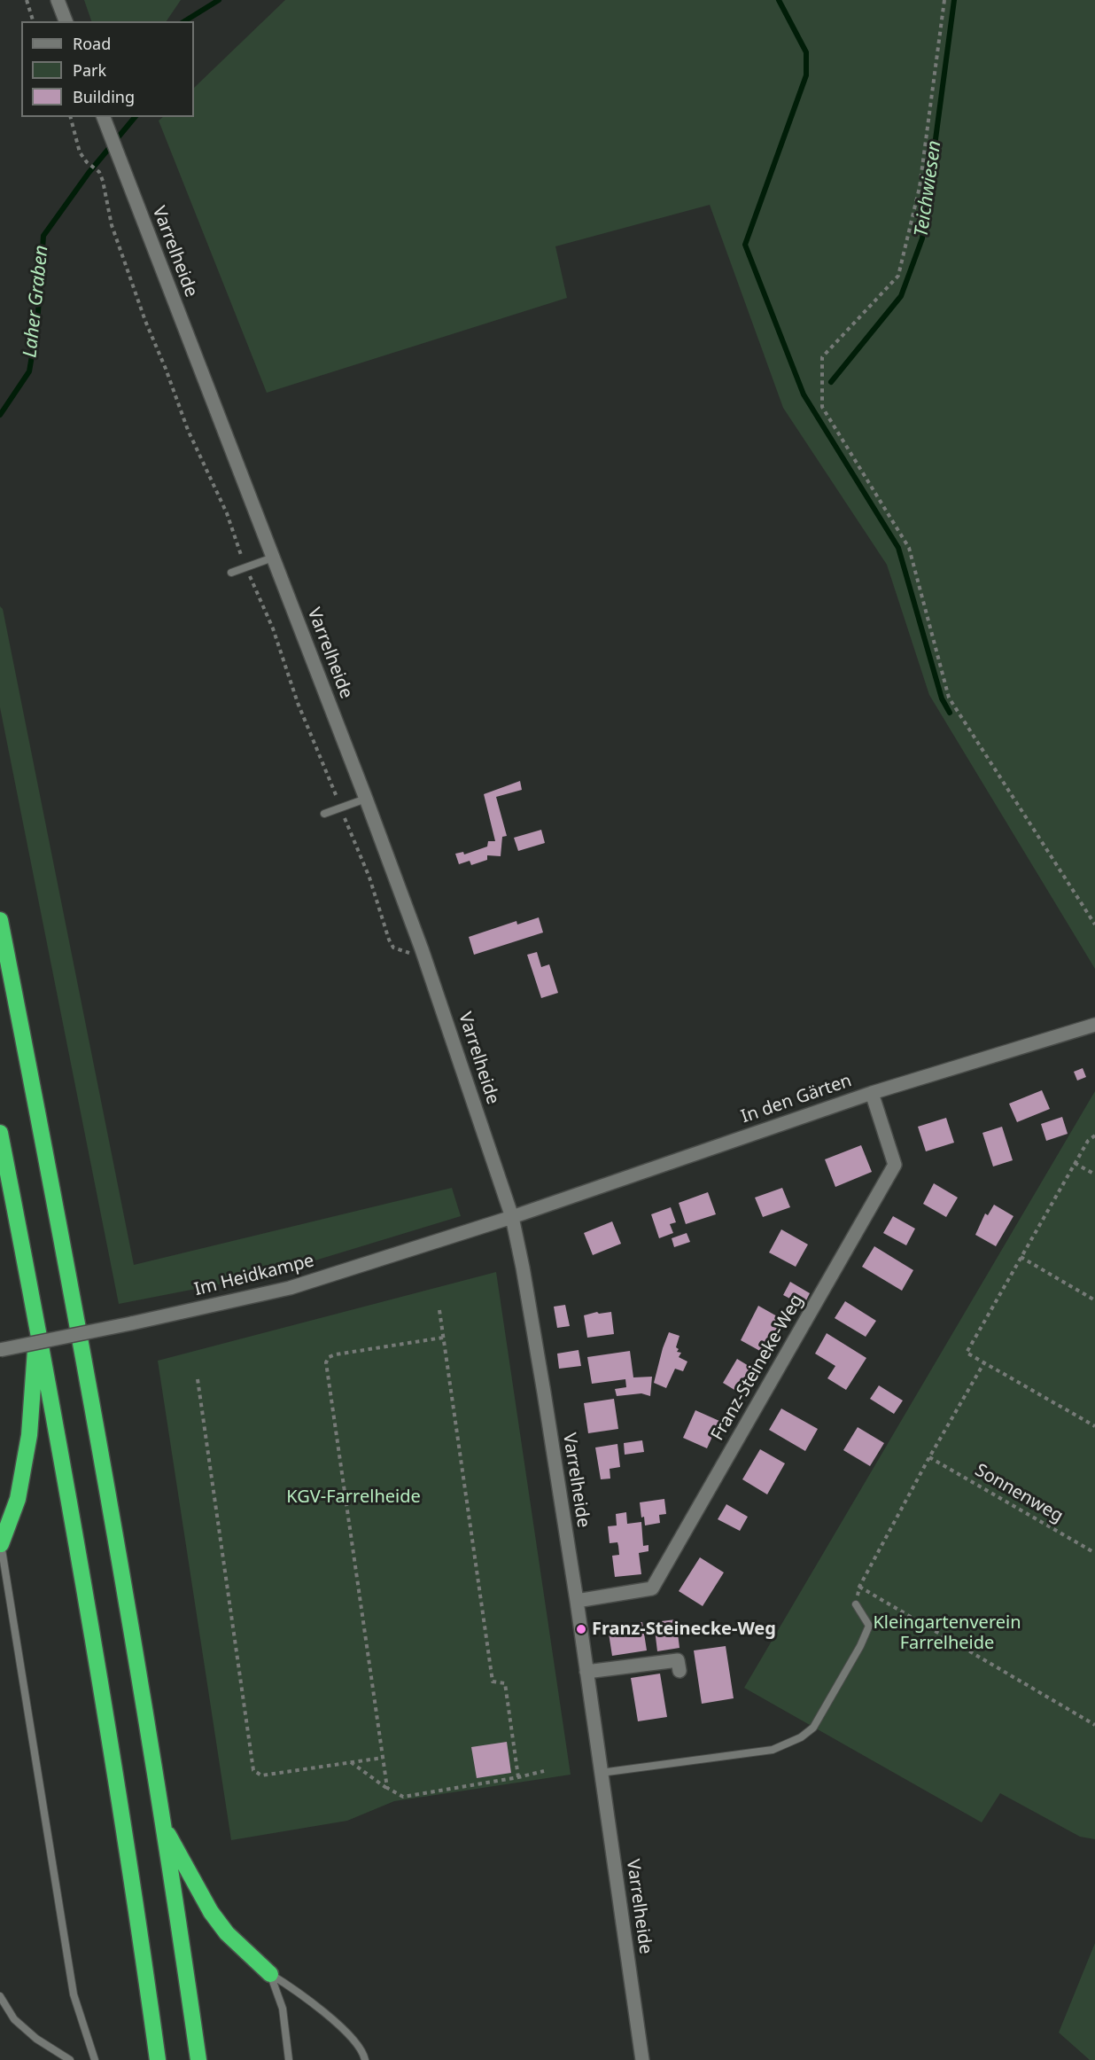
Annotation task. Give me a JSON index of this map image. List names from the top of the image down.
{
  "streets": {
    "street": [
      "Varrelheide",
      "In den Gärten",
      "Im Heidkampe",
      "Franz-Steineke-Weg"
    ],
    "path": ["Sonnenweg"]
  },
  "crossings": [
    ["Varrelheide", "In den Gärten"],
    ["Varrelheide", "Im Heidkampe"],
    ["Varrelheide", "Franz-Steineke-Weg"],
    ["In den Gärten", "Im Heidkampe"],
    ["In den Gärten", "Franz-Steineke-Weg"]
  ],
  "water": ["Teichwiesen", "Laher Graben"],
  "parks": ["KGV-Farrelheide", "Kleingartenverein Farrelheide"],
  "places": ["Franz-Steinecke-Weg"],
  "legend": ["Road", "Park", "Building"]
}
